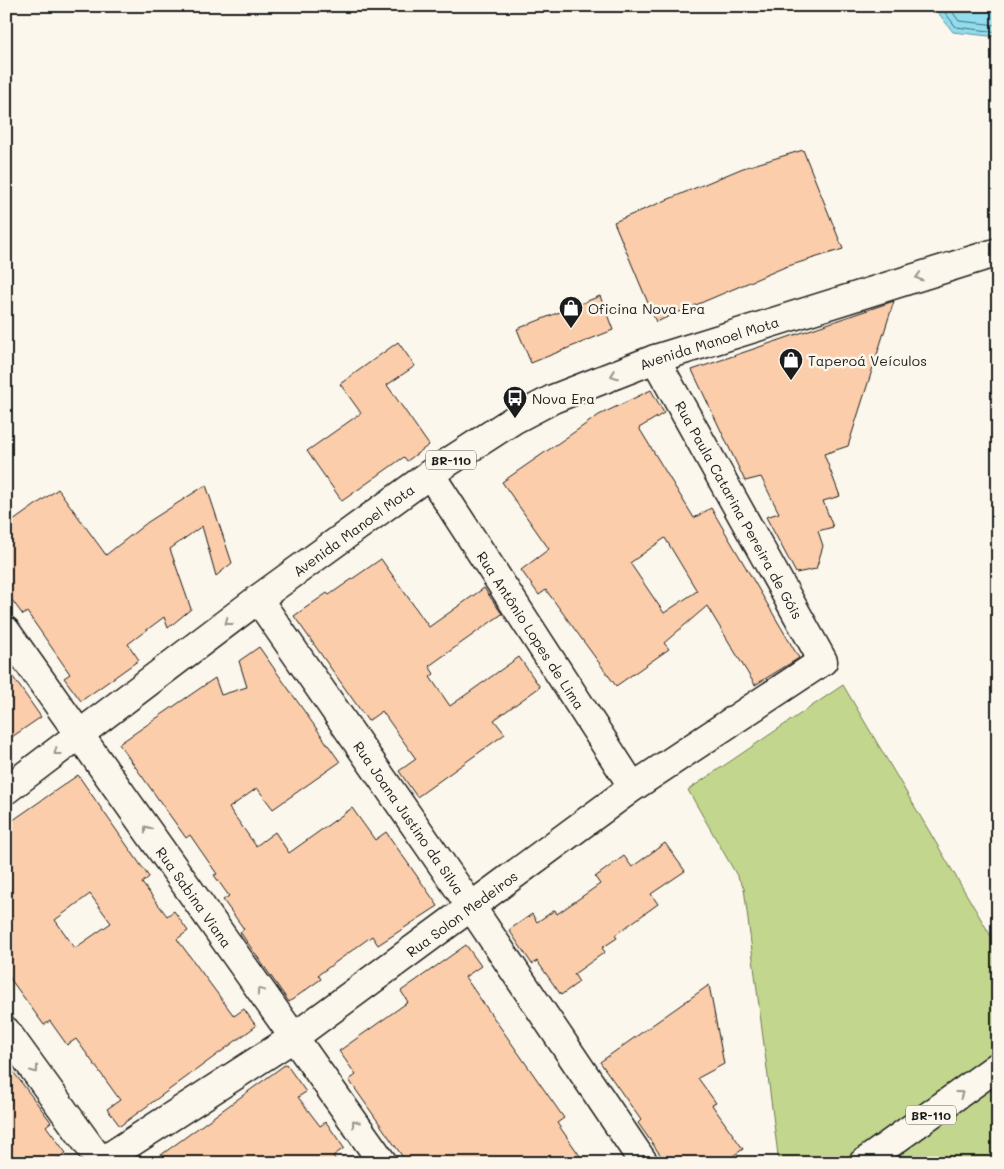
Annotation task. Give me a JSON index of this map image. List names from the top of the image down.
{
  "streets": {
    "street": [
      "Avenida Manoel Mota",
      "BR-110",
      "Rua Paula Catarina Pereira de Góis",
      "Rua Antônio Lopes de Lima",
      "Rua Joana Justino da Silva",
      "Rua Sabina Viana",
      "Rua Solon Medeiros"
    ]
  },
  "crossings": [
    ["Avenida Manoel Mota", "Rua Paula Catarina Pereira de Góis"],
    ["Avenida Manoel Mota", "Rua Antônio Lopes de Lima"],
    ["Avenida Manoel Mota", "Rua Joana Justino da Silva"],
    ["Avenida Manoel Mota", "Rua Sabina Viana"],
    ["Rua Paula Catarina Pereira de Góis", "Rua Solon Medeiros"],
    ["Rua Antônio Lopes de Lima", "Rua Solon Medeiros"],
    ["Rua Joana Justino da Silva", "Rua Solon Medeiros"],
    ["Rua Sabina Viana", "Rua Solon Medeiros"]
  ],
  "one_way": ["Avenida Manoel Mota"],
  "places": {
    "shop": ["Oficina Nova Era", "Taperoá Veículos"],
    "bus stop": ["Nova Era"]
  }
}
